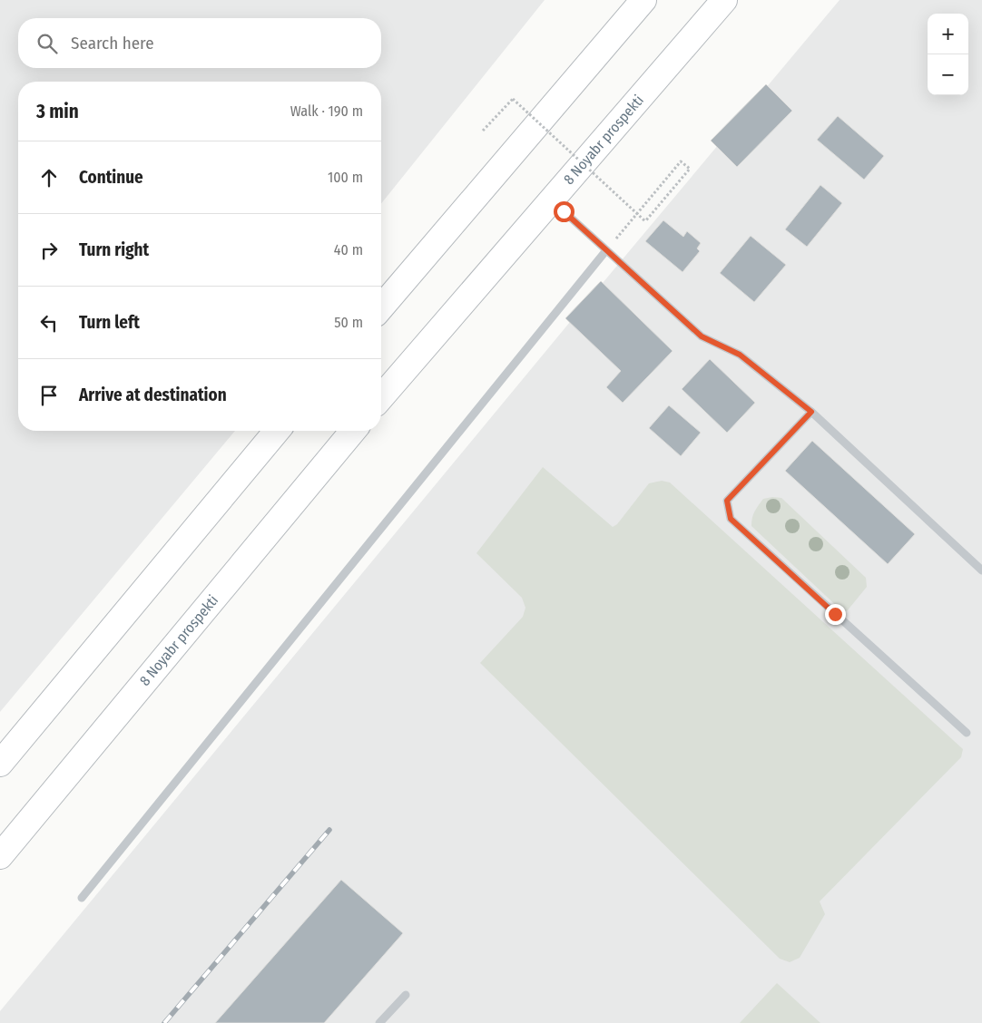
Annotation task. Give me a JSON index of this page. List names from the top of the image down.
{
  "streets": {
    "highway": ["8 Noyabr prospekti"]
  },
  "page": {
    "map_buttons": ["+", "−"],
    "search": "Search here",
    "heading": ["3 min", "Walk · 190 m"],
    "list": [
      ["Continue", "100 m"],
      ["Turn right", "40 m"],
      ["Turn left", "50 m"],
      "Arrive at destination"
    ]
  }
}
